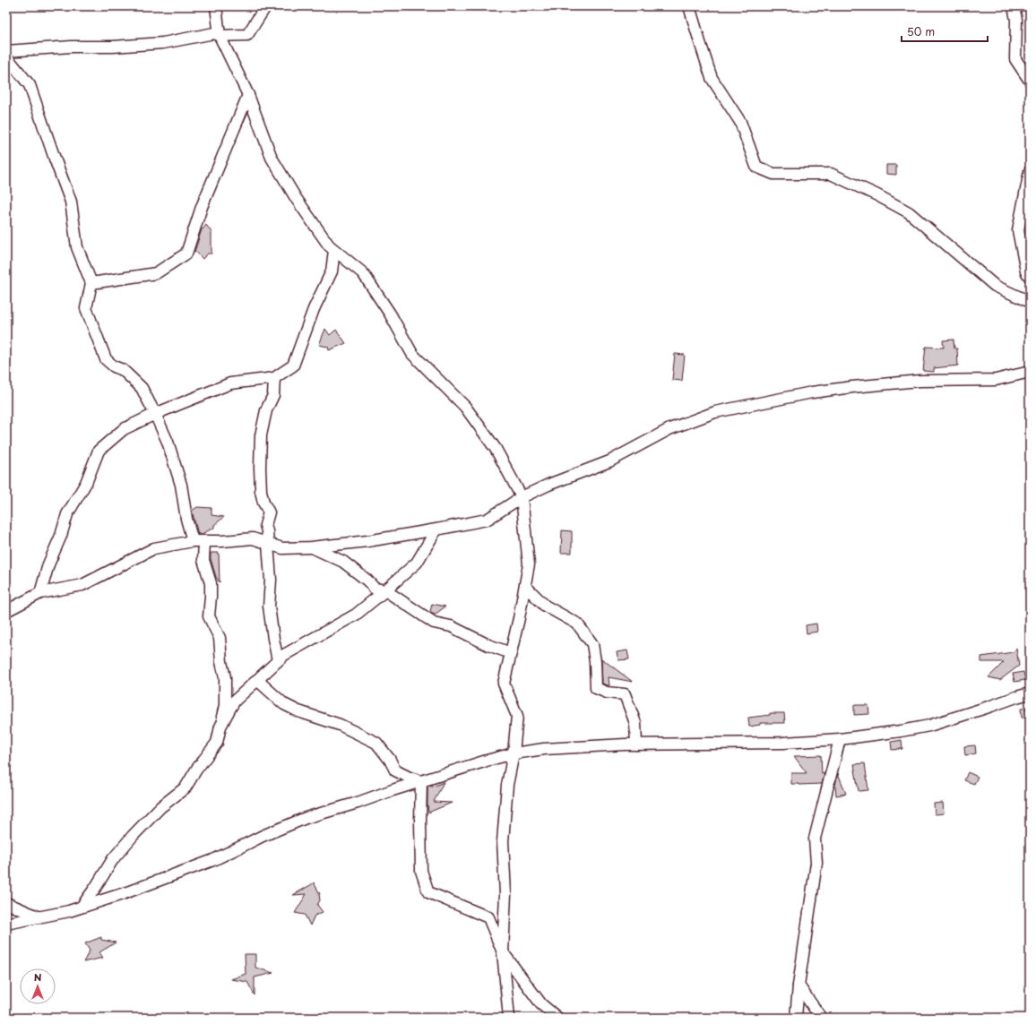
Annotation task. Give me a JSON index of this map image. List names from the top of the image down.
{
  "scale_bar": "50 m",
  "north": "top"
}
